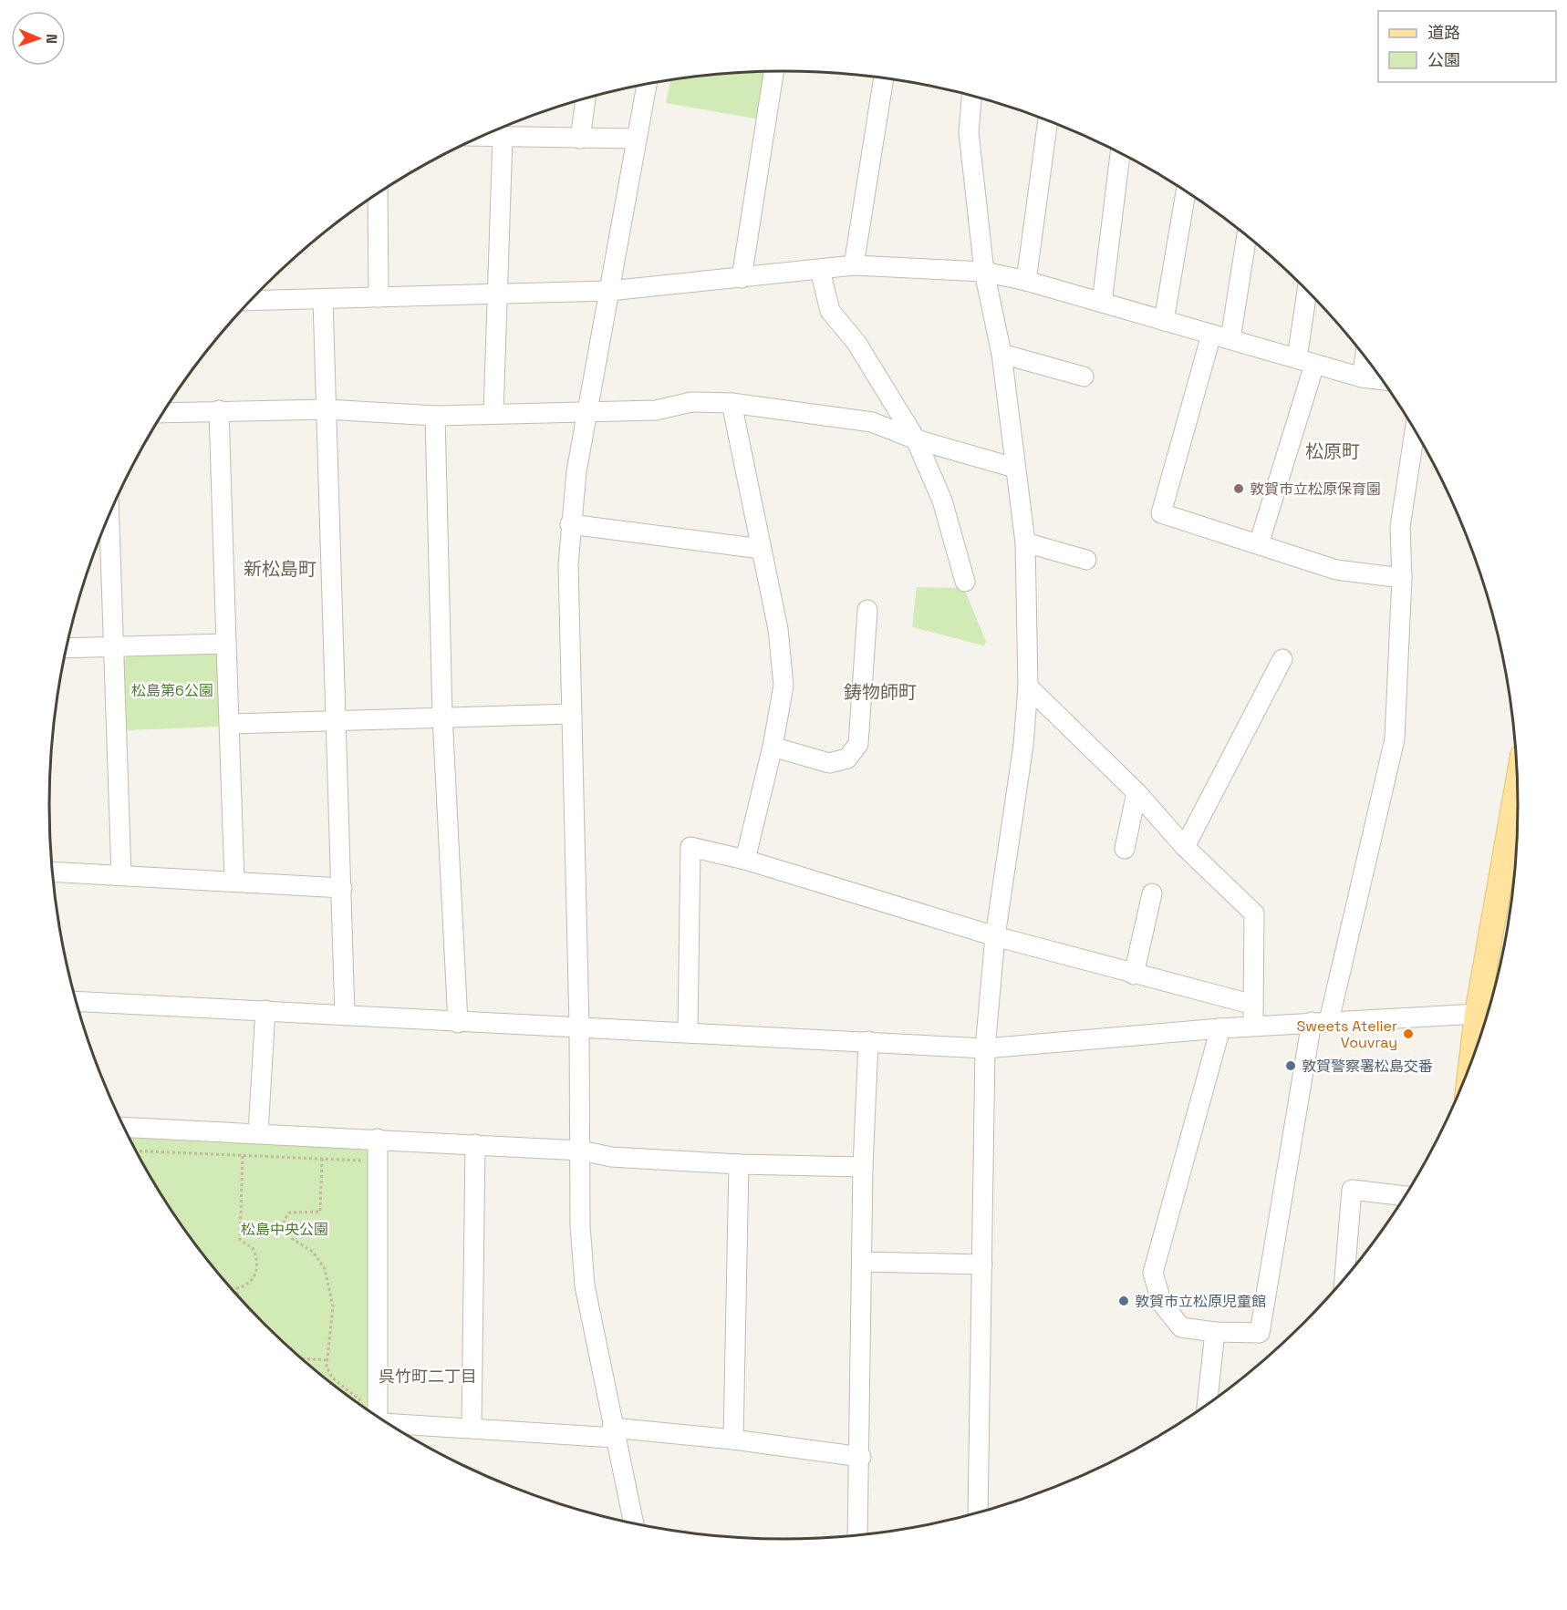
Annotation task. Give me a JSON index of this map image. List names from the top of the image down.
{
  "districts": [
    "松原町",
    "新松島町",
    "鋳物師町",
    "呉竹町二丁目"
  ],
  "parks": ["松島第6公園", "松島中央公園"],
  "places": [
    "敦賀市立松原保育園",
    "Sweets Atelier Vouvray",
    "敦賀警察署松島交番",
    "敦賀市立松原児童館"
  ],
  "legend": ["道路", "公園"],
  "north": "right"
}
